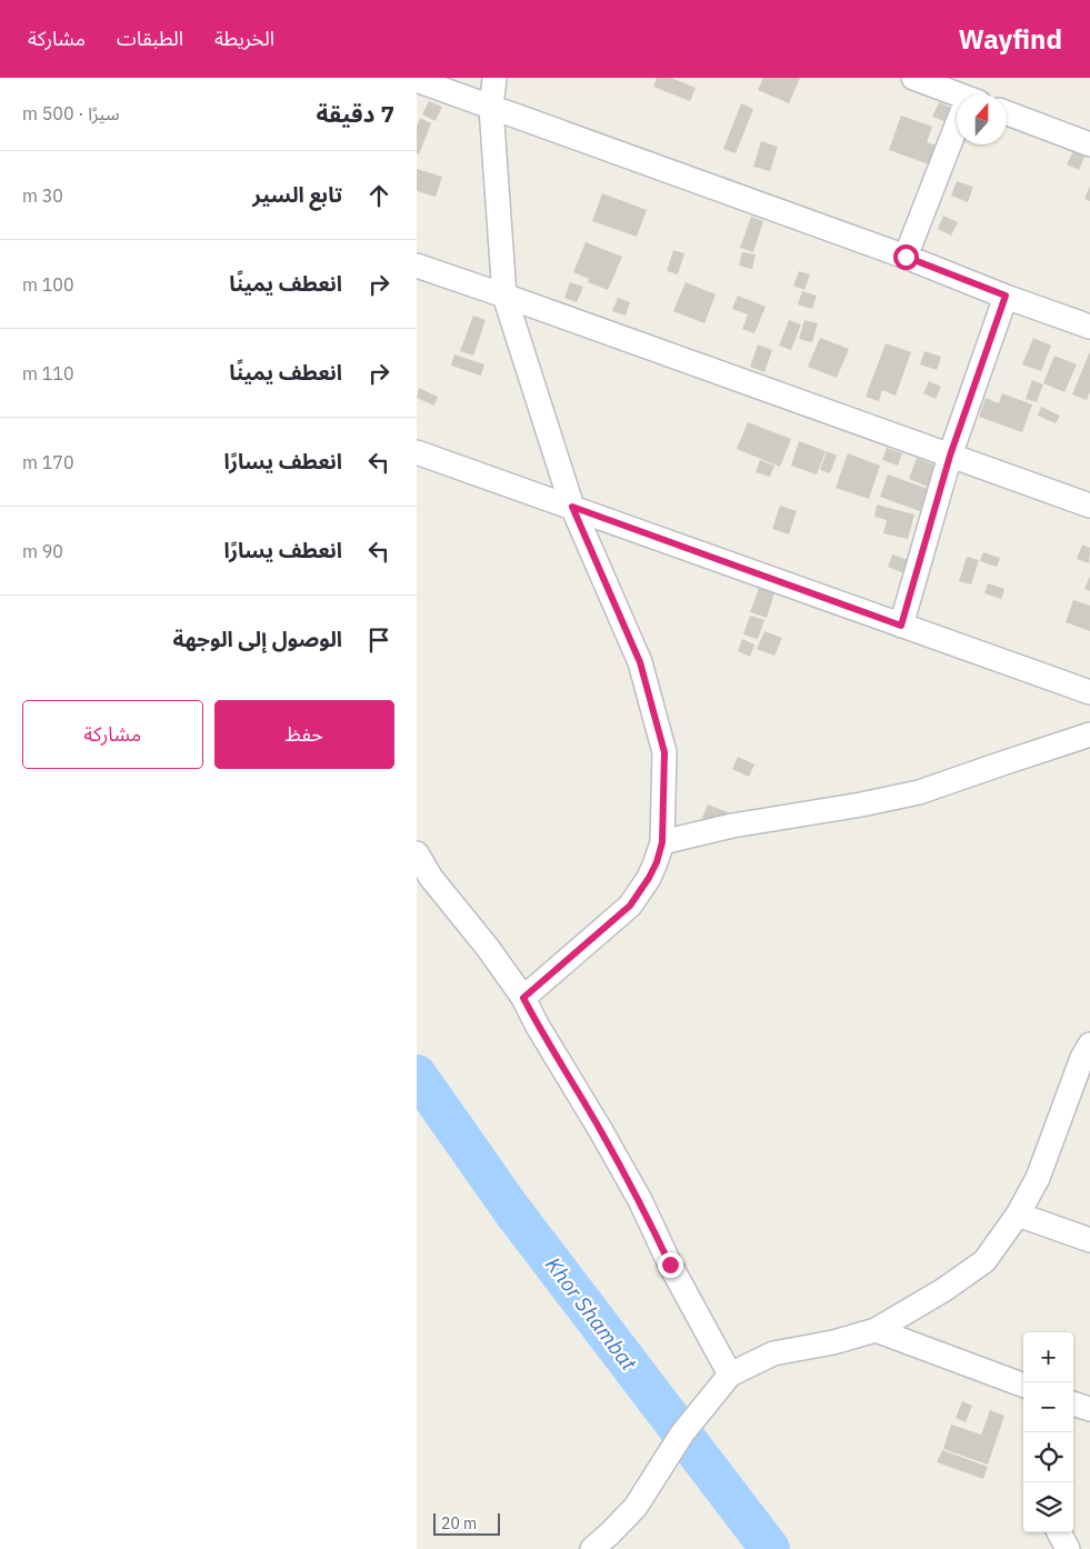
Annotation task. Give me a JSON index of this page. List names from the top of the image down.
{
  "water": ["Khor Shambat"],
  "scale_bar": "20 m",
  "north": "top",
  "page": {
    "header": "Wayfind",
    "nav": ["الخريطة", "الطبقات", "مشاركة"],
    "heading": ["7 دقيقة", "سيرًا · 500 m"],
    "list": [
      ["تابع السير", "30 m"],
      ["انعطف يمينًا", "100 m"],
      ["انعطف يمينًا", "110 m"],
      ["انعطف يسارًا", "170 m"],
      ["انعطف يسارًا", "90 m"],
      "الوصول إلى الوجهة"
    ],
    "buttons": ["حفظ", "مشاركة"],
    "map_buttons": ["+", "−"],
    "scale": "20 m"
  }
}
